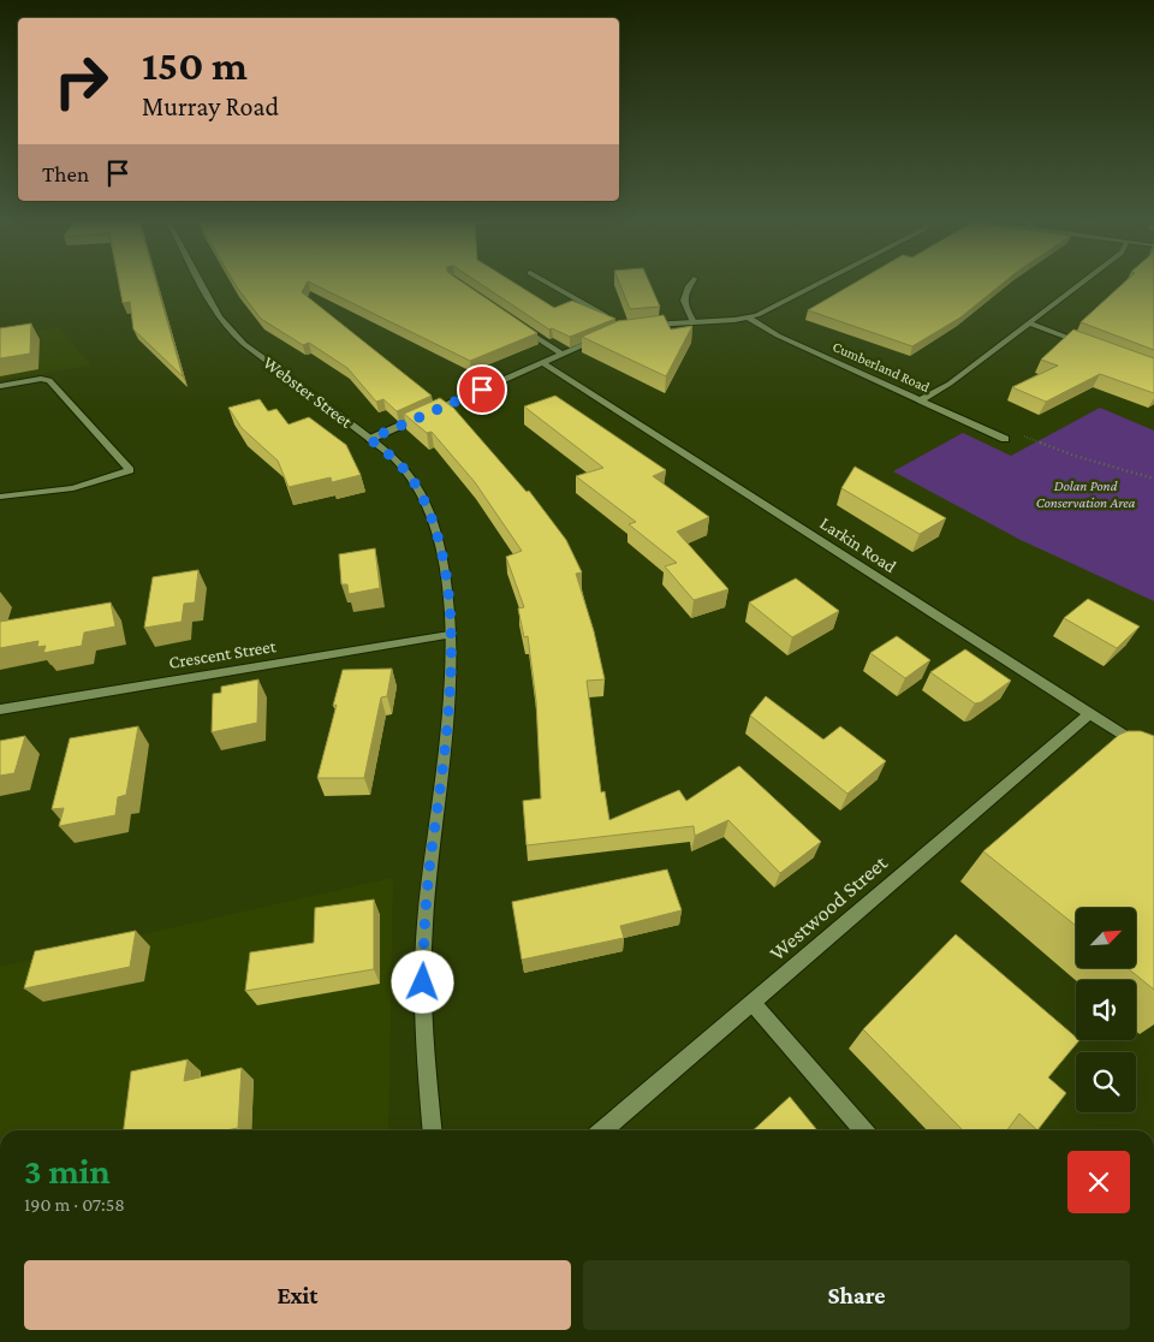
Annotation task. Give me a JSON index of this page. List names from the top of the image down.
{
  "streets": {
    "street": [
      "Cumberland Road",
      "Webster Street",
      "Larkin Road",
      "Crescent Street",
      "Westwood Street"
    ]
  },
  "crossings": [
    ["Webster Street", "Crescent Street"],
    ["Larkin Road", "Westwood Street"]
  ],
  "parks": ["Dolan Pond Conservation Area"],
  "north": "top right",
  "page": {
    "turn": ["150 m", "Murray Road"],
    "then": "Then",
    "heading": ["3 min", "190 m · 07:58"],
    "buttons": ["Exit", "Share"]
  }
}
